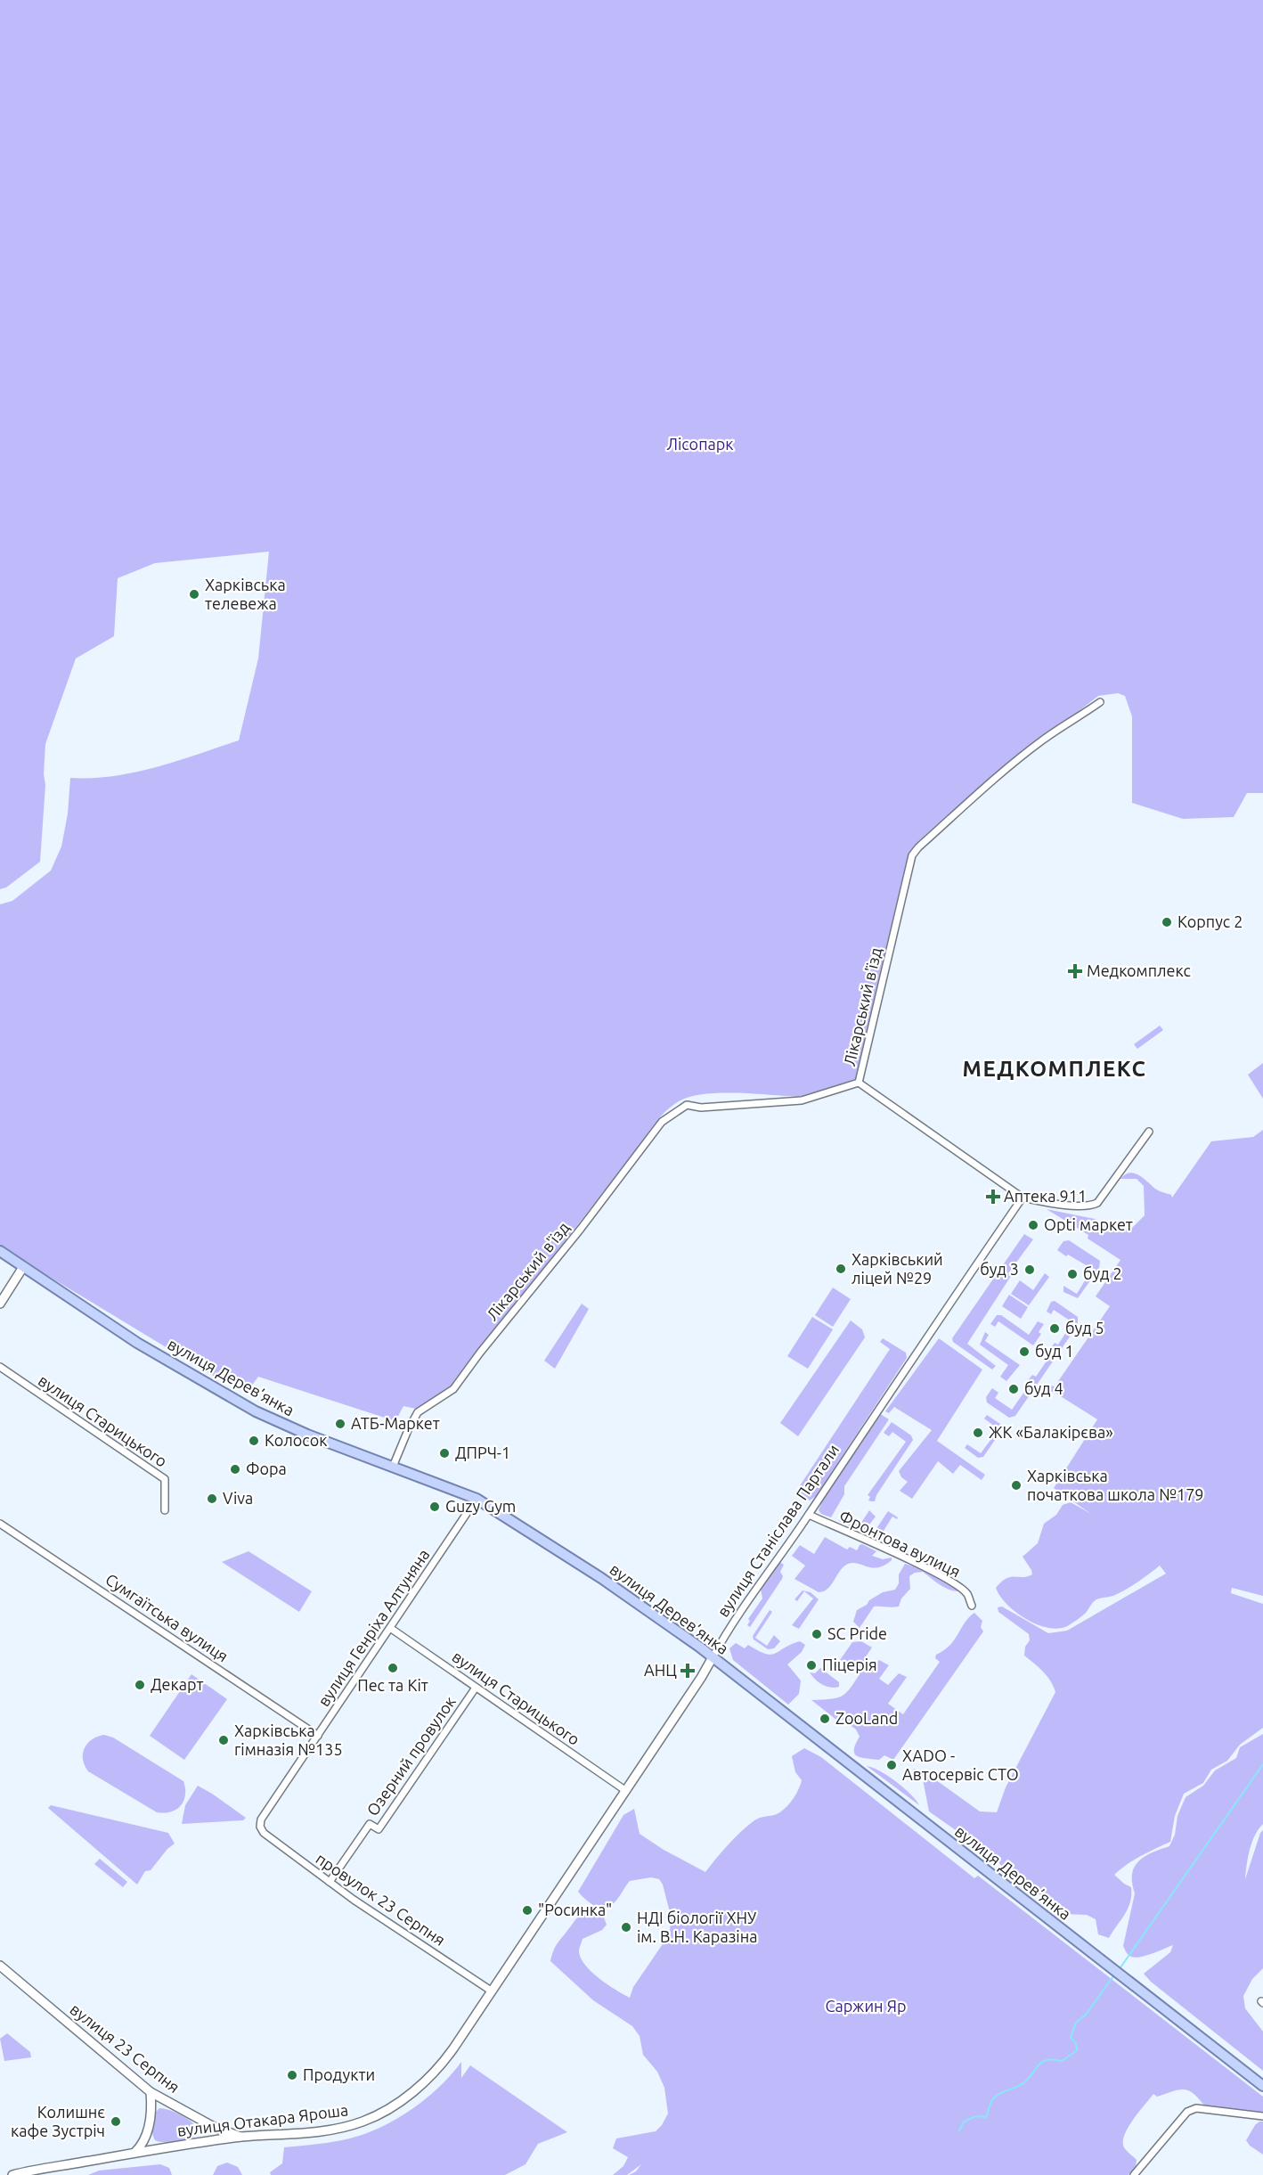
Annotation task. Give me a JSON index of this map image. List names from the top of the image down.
{
  "streets": {
    "main road": ["вулиця Дерев’янка"],
    "street": [
      "Лікарський в'їзд",
      "вулиця Старицького",
      "вулиця Станіслава Партали",
      "Фронтова вулиця",
      "Сумгаїтська вулиця",
      "вулиця Генріха Алтуняна",
      "Озерний провулок",
      "провулок 23 Серпня",
      "вулиця 23 Серпня",
      "вулиця Отакара Яроша"
    ]
  },
  "crossings": [
    ["Лікарський в'їзд", "вулиця Дерев’янка"],
    ["вулиця Дерев’янка", "вулиця Станіслава Партали"],
    ["вулиця Дерев’янка", "вулиця Генріха Алтуняна"],
    ["вулиця Старицького", "вулиця Станіслава Партали"],
    ["вулиця Старицького", "вулиця Генріха Алтуняна"],
    ["вулиця Старицького", "Озерний провулок"],
    ["вулиця Станіслава Партали", "Фронтова вулиця"],
    ["вулиця Станіслава Партали", "провулок 23 Серпня"],
    ["вулиця Станіслава Партали", "вулиця Отакара Яроша"],
    ["Сумгаїтська вулиця", "вулиця Генріха Алтуняна"],
    ["вулиця Генріха Алтуняна", "провулок 23 Серпня"],
    ["Озерний провулок", "провулок 23 Серпня"],
    ["провулок 23 Серпня", "вулиця Отакара Яроша"],
    ["вулиця 23 Серпня", "вулиця Отакара Яроша"]
  ],
  "districts": ["МЕДКОМПЛЕКС"],
  "parks": ["Лісопарк", "Саржин Яр"],
  "places": {
    "other": [
      "Харківська телевежа",
      "Корпус 2",
      "Opti маркет",
      "Харківський ліцей №29",
      "буд 3",
      "буд 2",
      "буд 5",
      "буд 1",
      "буд 4",
      "АТБ-Маркет",
      "ЖК «Балакірєва»",
      "Колосок",
      "ДПРЧ-1",
      "Фора",
      "Харківська початкова школа №179",
      "Viva",
      "Guzy Gym",
      "SC Pride",
      "Піцерія",
      "Пес та Кіт",
      "Декарт",
      "ZooLand",
      "Харківська гімназія №135",
      "XADO - Автосервіс СТО",
      "\"Росинка\"",
      "НДІ біології ХНУ ім. В.Н. Каразіна",
      "Продукти",
      "Колишнє кафе Зустріч"
    ],
    "health": ["Медкомплекс", "Аптека 911", "АНЦ"]
  }
}
